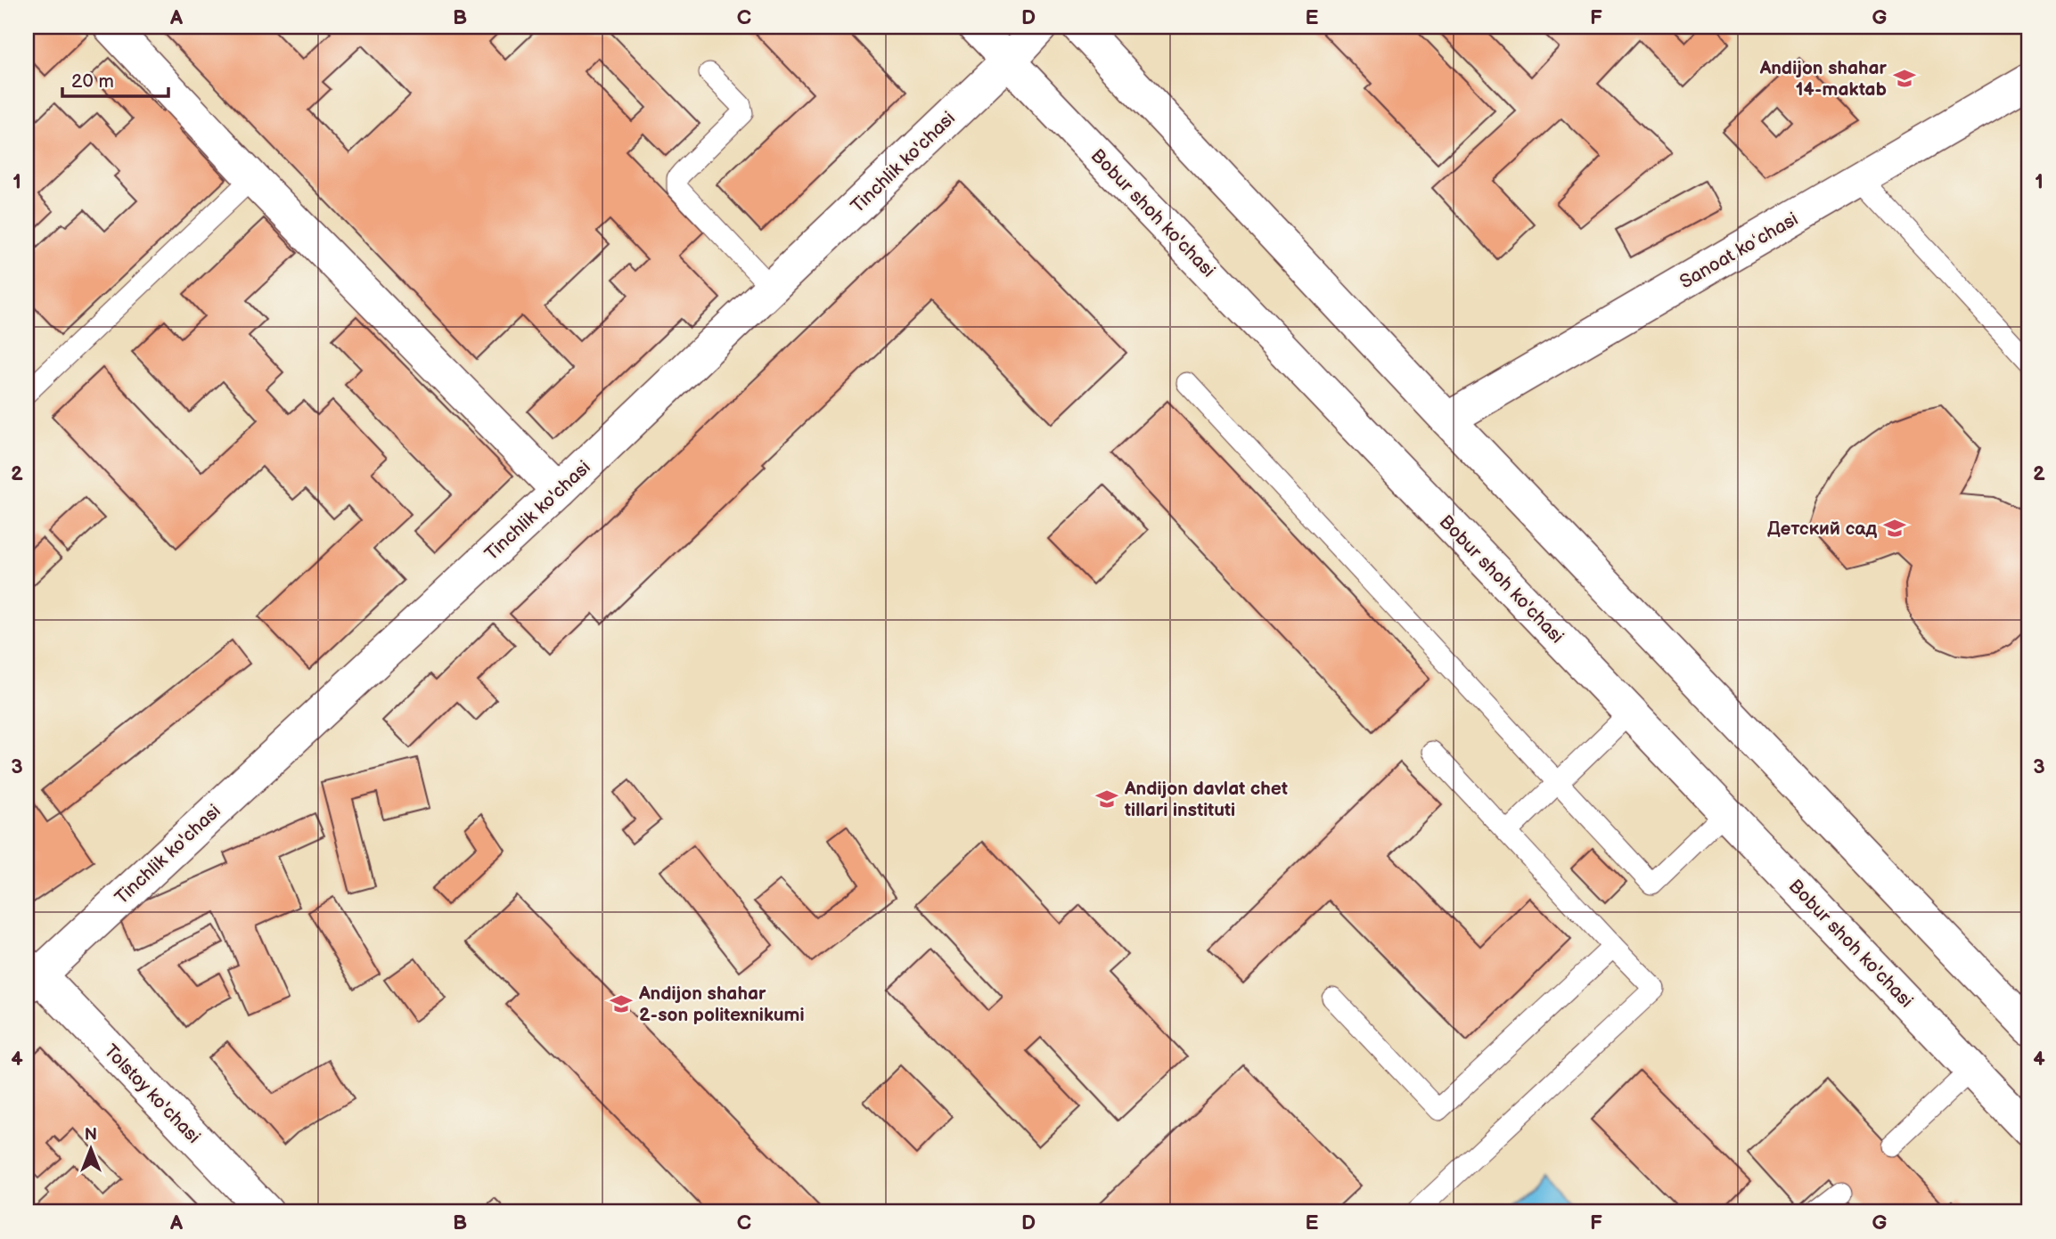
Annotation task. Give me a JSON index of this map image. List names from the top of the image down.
{
  "streets": {
    "street": [
      "Tinchlik ko'chasi",
      "Bobur shoh ko'chasi",
      "Sanoat koʻchasi",
      "Tolstoy ko'chasi"
    ]
  },
  "crossings": [
    ["Tinchlik ko'chasi", "Bobur shoh ko'chasi"],
    ["Tinchlik ko'chasi", "Tolstoy ko'chasi"]
  ],
  "places": {
    "school or university": [
      "Andijon shahar 14-maktab",
      "Детский сад",
      "Andijon davlat chet tillari instituti",
      "Andijon shahar 2-son politexnikumi"
    ]
  },
  "scale_bar": "20 m",
  "north": "top",
  "grid": {
    "columns": [
      "A",
      "B",
      "C",
      "D",
      "E",
      "F",
      "G"
    ],
    "rows": [
      "1",
      "2",
      "3",
      "4"
    ]
  }
}
